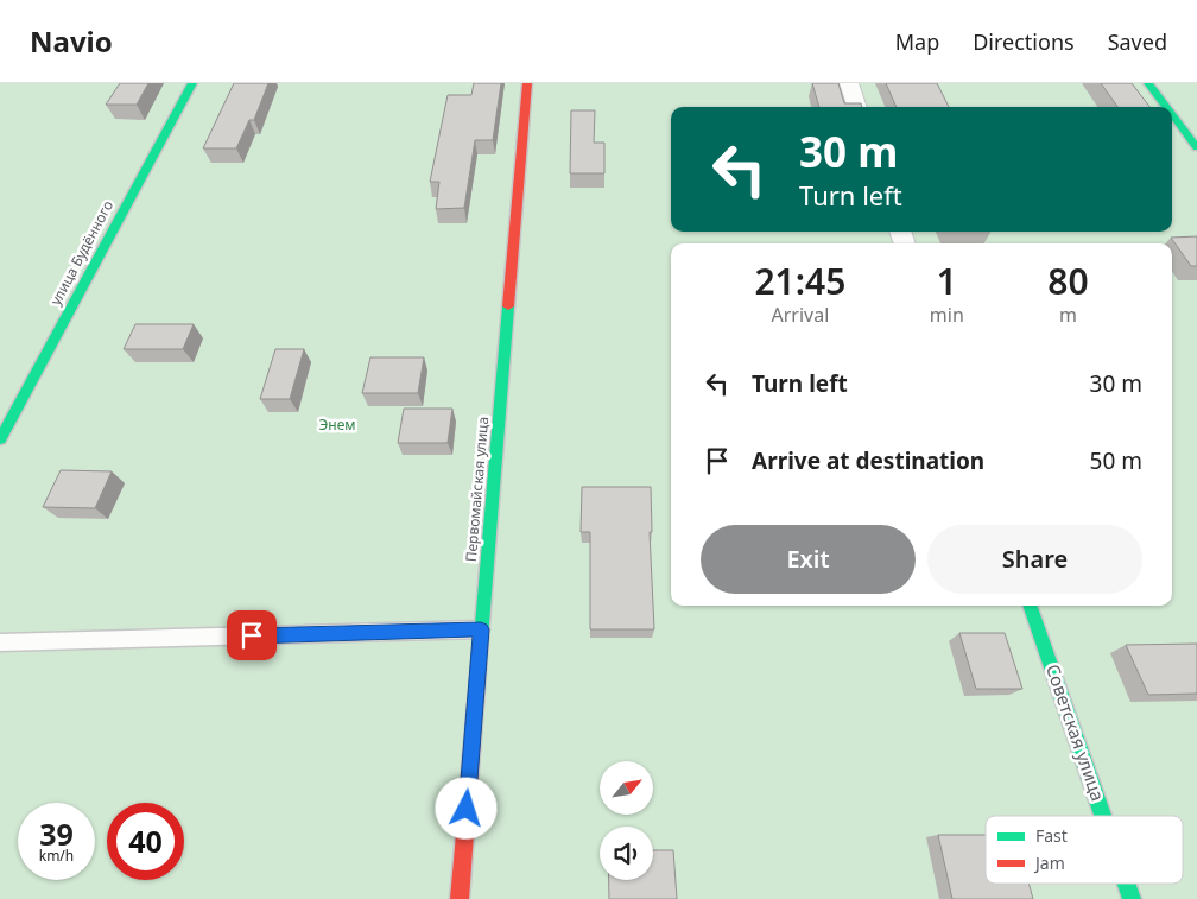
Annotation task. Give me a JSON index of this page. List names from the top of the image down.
{
  "streets": {
    "street": ["улица Будённого", "Первомайская улица", "Советская улица"]
  },
  "parks": ["Энем"],
  "legend": ["Fast", "Jam"],
  "north": "top right",
  "page": {
    "header": "Navio",
    "nav": ["Map", "Directions", "Saved"],
    "turn": ["30 m", "Turn left"],
    "eta": [
      "21:45",
      "Arrival",
      "1",
      "min",
      "80",
      "m"
    ],
    "list": [
      {
        "name": "Turn left",
        "value": "30 m"
      },
      {
        "name": "Arrive at destination",
        "value": "50 m"
      }
    ],
    "buttons": ["Exit", "Share"],
    "speed": "39 km/h",
    "limit": "40"
  }
}
